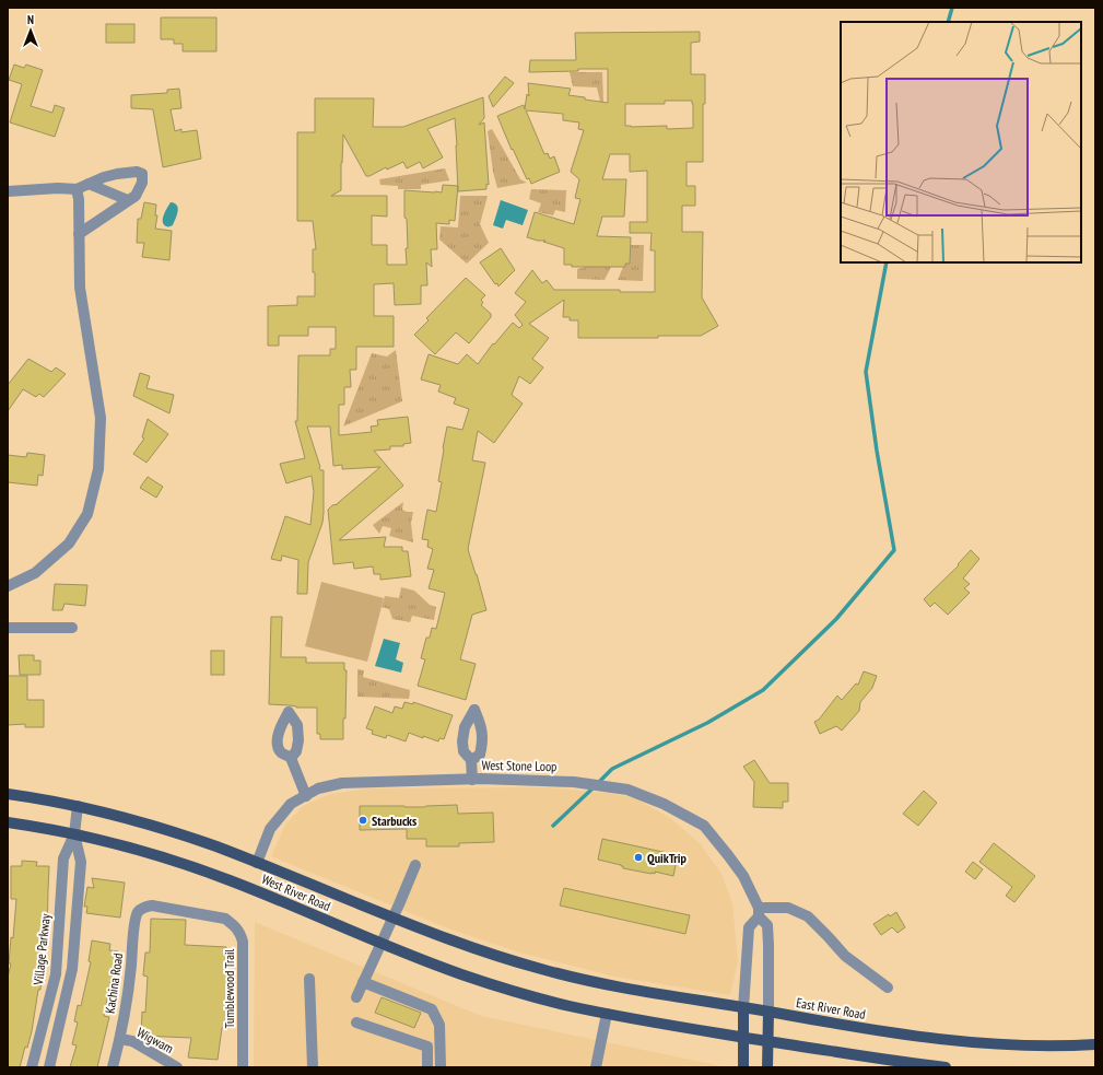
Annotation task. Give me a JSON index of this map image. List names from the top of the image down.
{
  "streets": {
    "main road": ["West River Road", "East River Road"],
    "street": [
      "West Stone Loop",
      "Village Parkway",
      "Kachina Road",
      "Tumblewood Trail",
      "Wigwam"
    ]
  },
  "crossings": [
    ["West Stone Loop", "West River Road"],
    ["West Stone Loop", "East River Road"],
    ["West River Road", "Village Parkway"],
    ["West River Road", "East River Road"],
    ["Kachina Road", "Tumblewood Trail"],
    ["Kachina Road", "Wigwam"]
  ],
  "places": ["Starbucks", "QuikTrip"],
  "north": "top"
}
